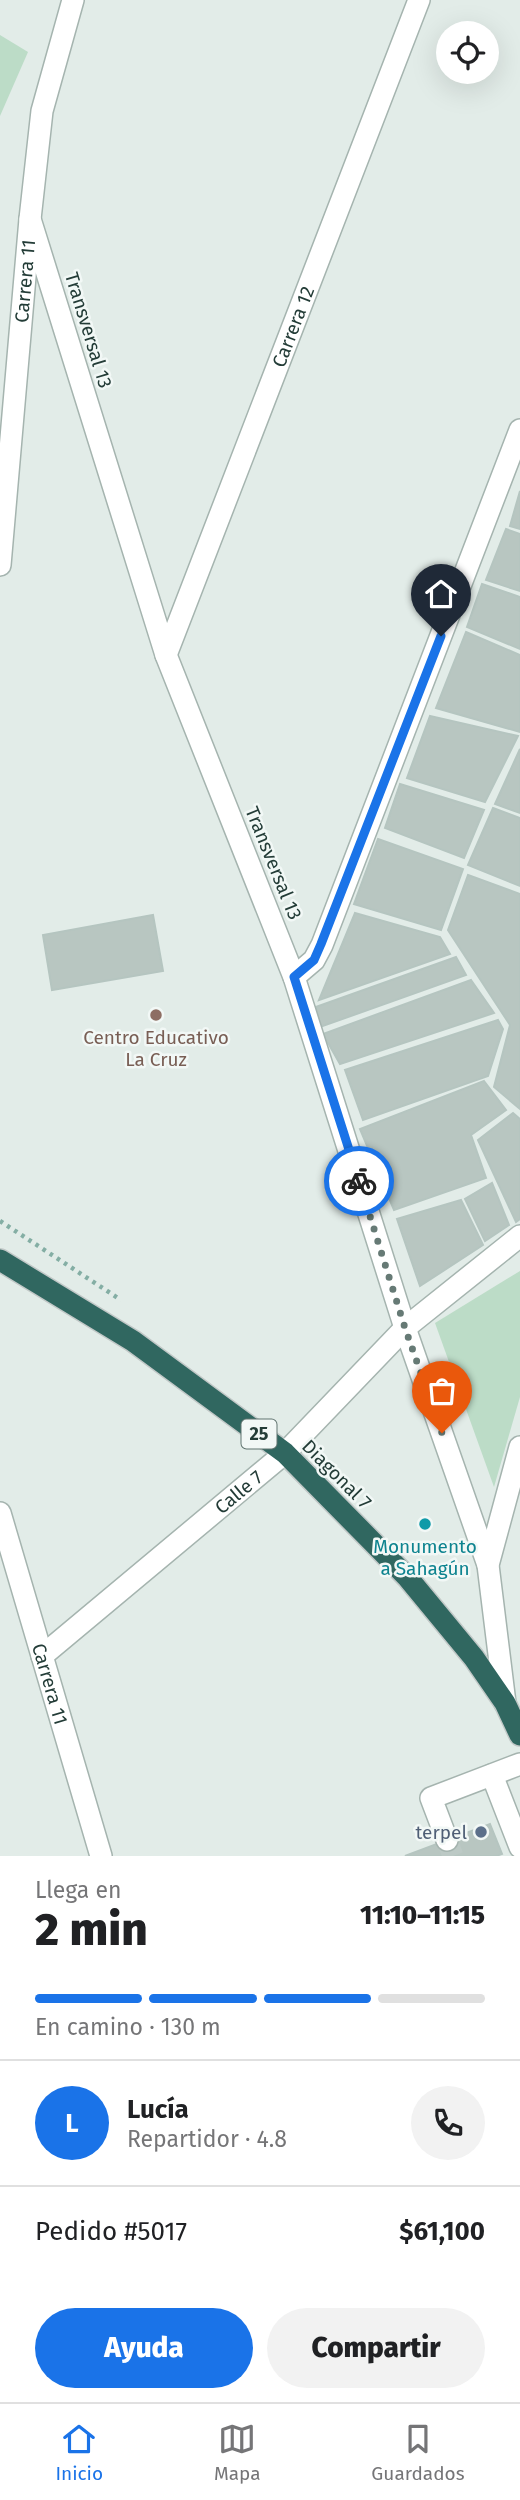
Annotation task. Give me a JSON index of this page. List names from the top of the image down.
{
  "streets": {
    "highway": ["25", "Diagonal 7"],
    "street": [
      "Carrera 11",
      "Carrera 12",
      "Transversal 13",
      "Calle 7"
    ]
  },
  "crossings": [
    ["Carrera 11", "Transversal 13"],
    ["Carrera 11", "Calle 7"],
    ["Carrera 12", "Transversal 13"],
    ["Transversal 13", "Calle 7"],
    ["25", "Diagonal 7"],
    ["Diagonal 7", "Calle 7"]
  ],
  "places": ["Centro Educativo La Cruz", "Monumento a Sahagún", "terpel"],
  "page": {
    "heading": ["2 min", "Llega en", "11:10–11:15"],
    "panel": [
      "Lucía",
      "Repartidor · 4.8",
      "Pedido #5017",
      "$61,100"
    ],
    "bar": "En camino · 130 m",
    "round": "L",
    "buttons": ["Ayuda", "Compartir"],
    "tabs": ["Inicio", "Mapa", "Guardados"]
  }
}
